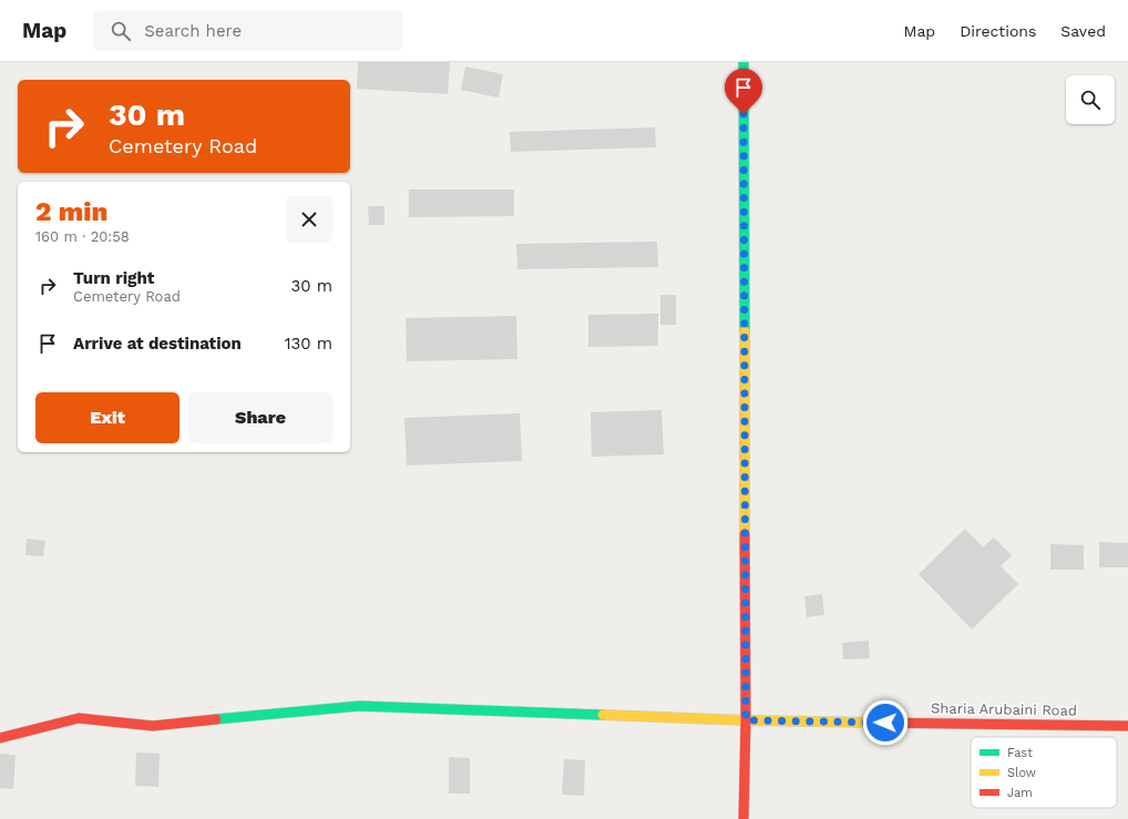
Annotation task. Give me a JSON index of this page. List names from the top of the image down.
{
  "streets": {
    "street": ["Sharia Arubaini Road"]
  },
  "legend": ["Fast", "Slow", "Jam"],
  "page": {
    "header": "Map",
    "search": "Search here",
    "nav": ["Map", "Directions", "Saved"],
    "turn": ["30 m", "Cemetery Road"],
    "heading": ["2 min", "160 m · 20:58"],
    "list": [
      {
        "name": "Turn right",
        "note": "Cemetery Road",
        "value": "30 m"
      },
      {
        "name": "Arrive at destination",
        "value": "130 m"
      }
    ],
    "buttons": ["Exit", "Share"]
  }
}
